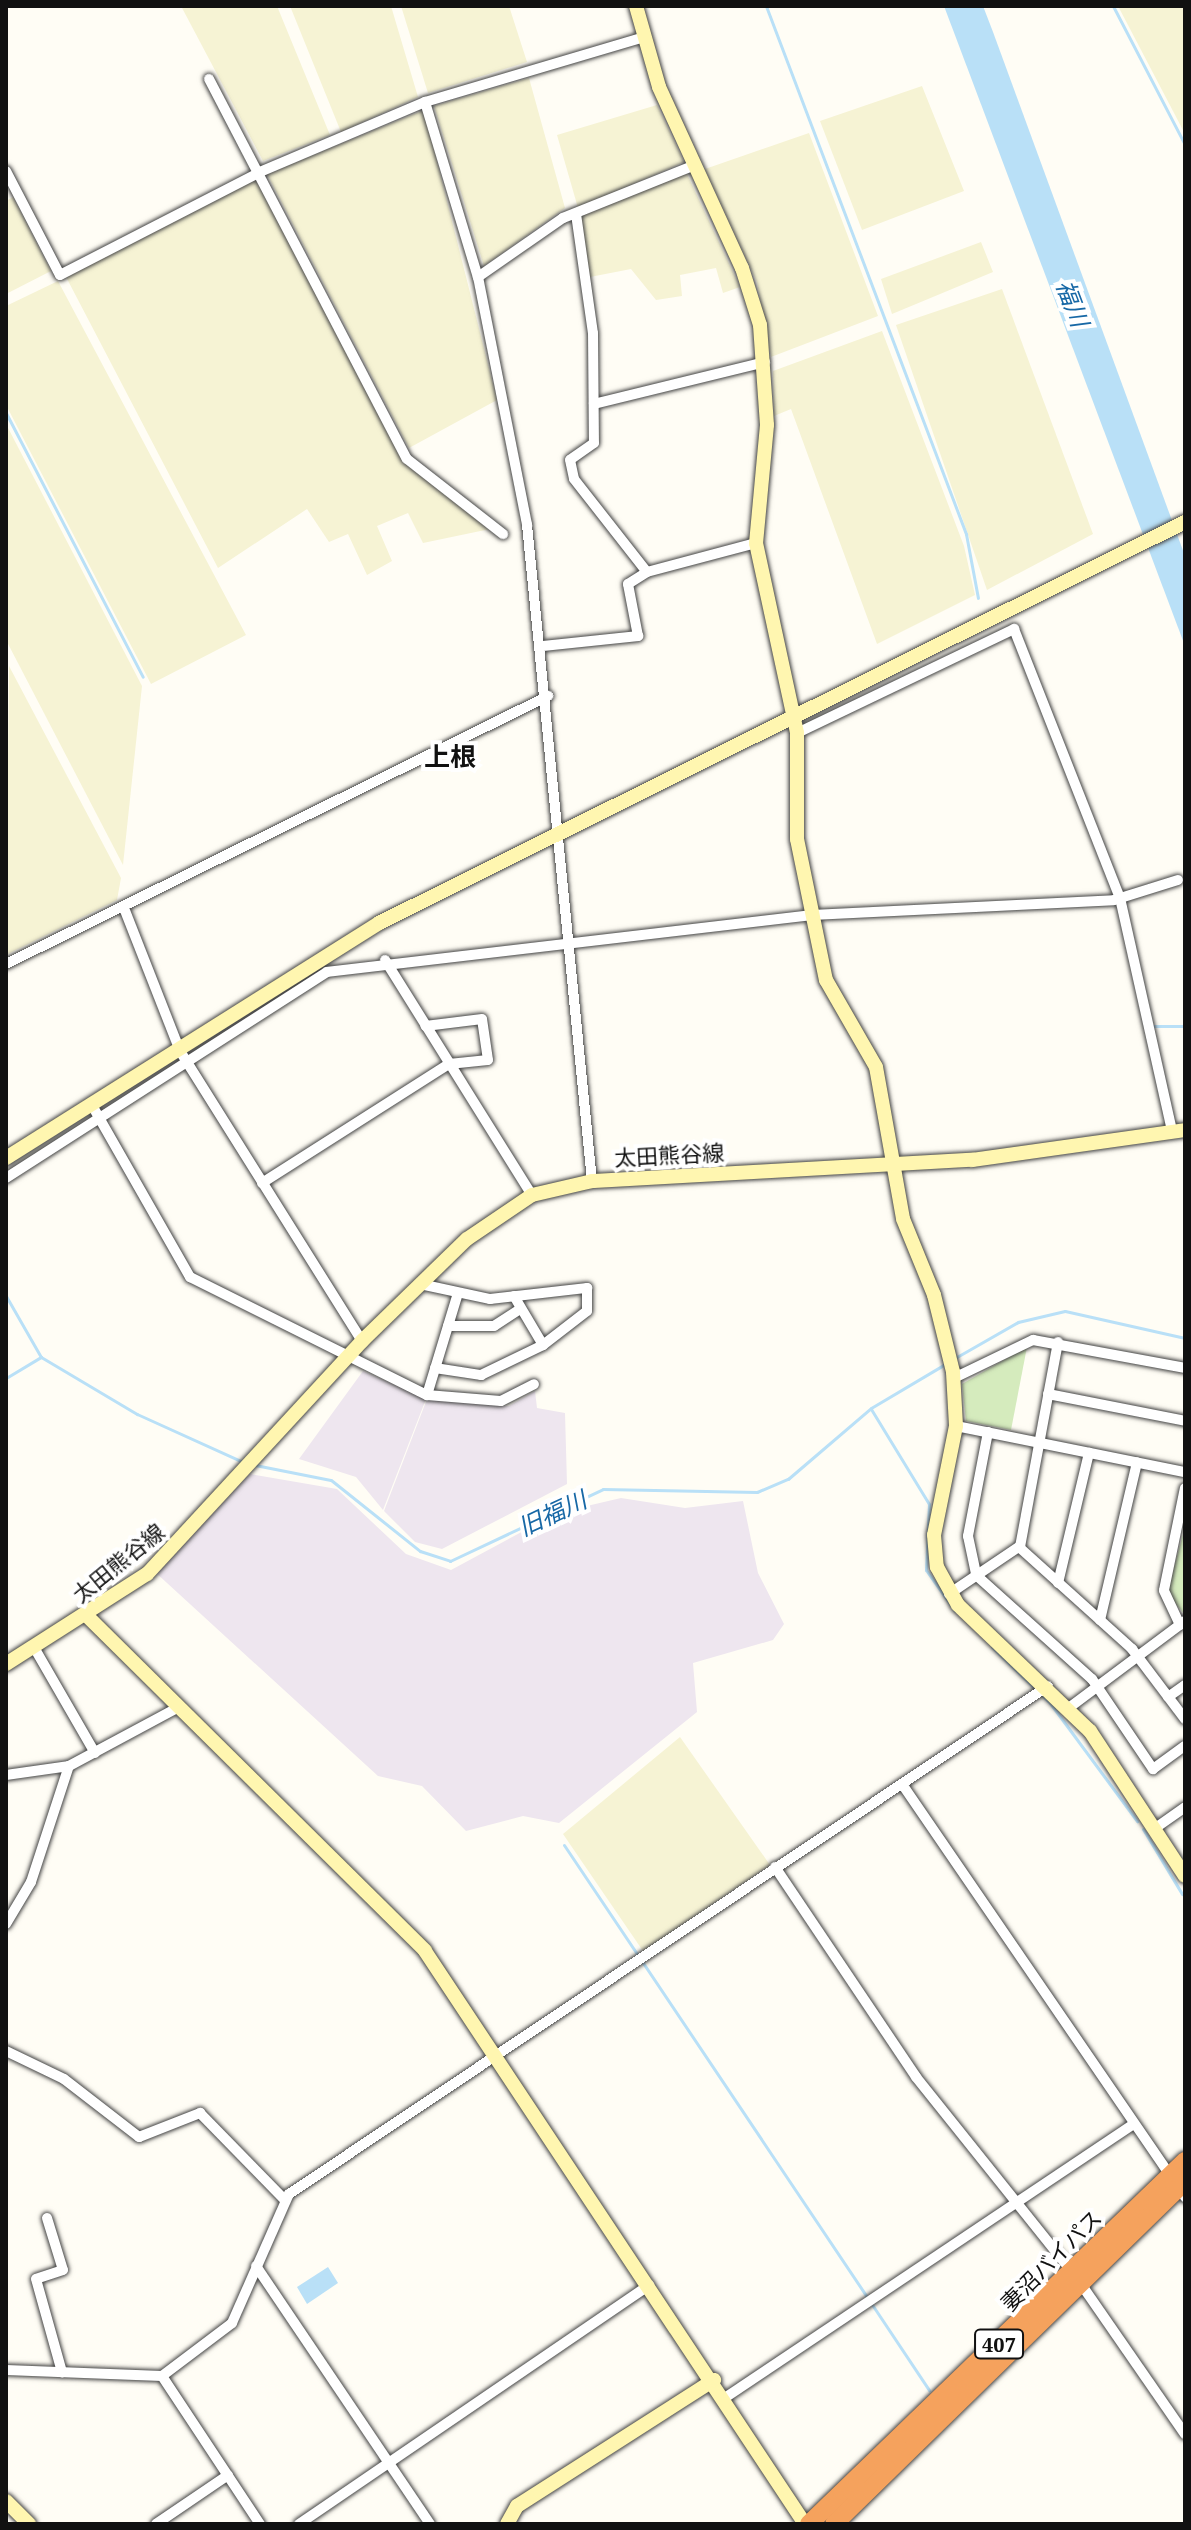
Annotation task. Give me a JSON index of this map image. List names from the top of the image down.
{
  "streets": {
    "highway": ["妻沼バイパス", "407"],
    "street": ["太田熊谷線"]
  },
  "districts": ["上根"],
  "water": ["福川", "旧福川"]
}
